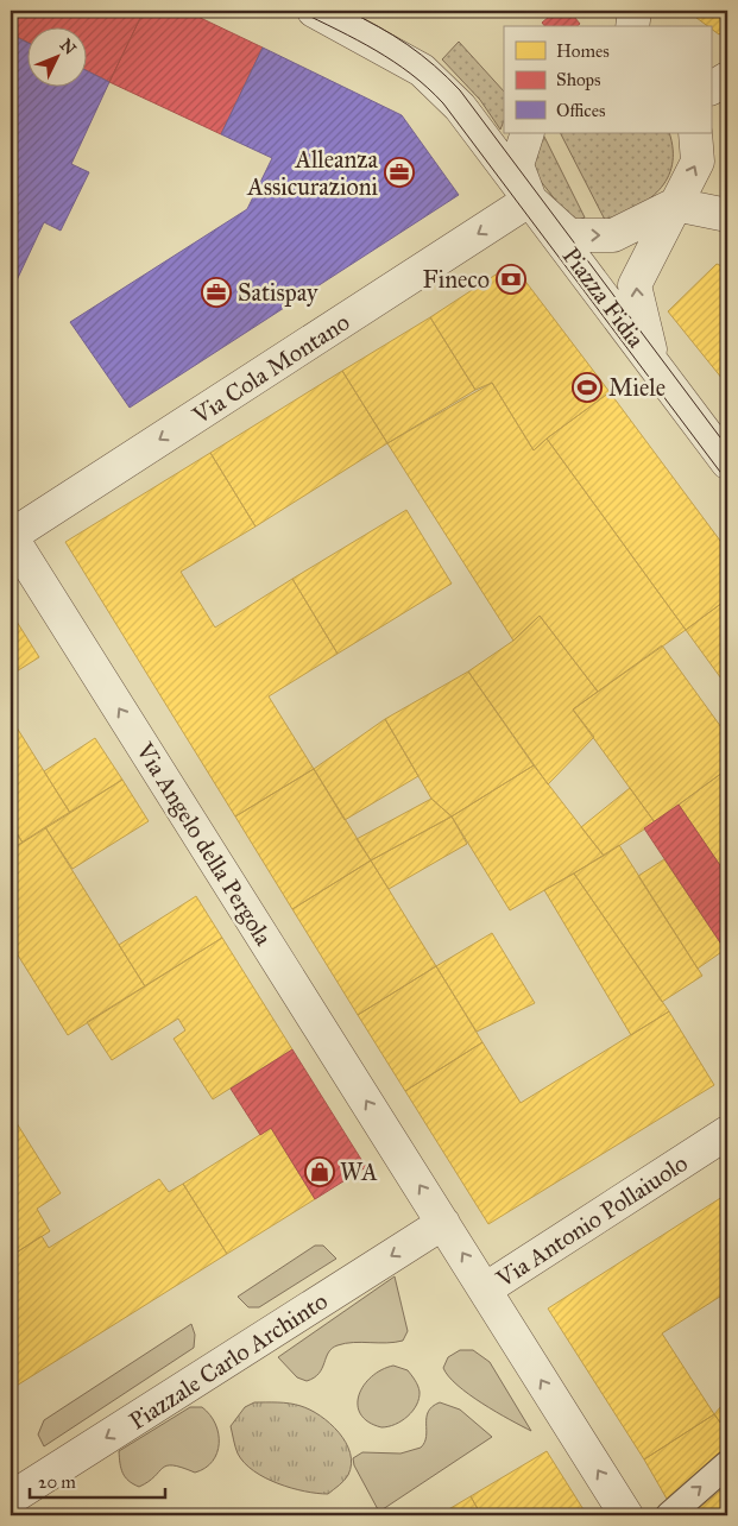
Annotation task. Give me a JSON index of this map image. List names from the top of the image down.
{
  "streets": {
    "street": [
      "Piazza Fidia",
      "Via Cola Montano",
      "Via Angelo della Pergola",
      "Via Antonio Pollaiuolo",
      "Piazzale Carlo Archinto"
    ]
  },
  "crossings": [
    ["Piazza Fidia", "Via Cola Montano"],
    ["Via Cola Montano", "Via Angelo della Pergola"],
    ["Via Angelo della Pergola", "Piazzale Carlo Archinto"]
  ],
  "one_way": ["Via Cola Montano", "Via Angelo della Pergola", "Piazzale Carlo Archinto"],
  "places": {
    "office": ["Alleanza Assicurazioni", "Satispay"],
    "bank": ["Fineco"],
    "sports": ["Miele"],
    "shop": ["WA"]
  },
  "legend": ["Homes", "Shops", "Offices"],
  "scale_bar": "20 m",
  "north": "top right"
}
